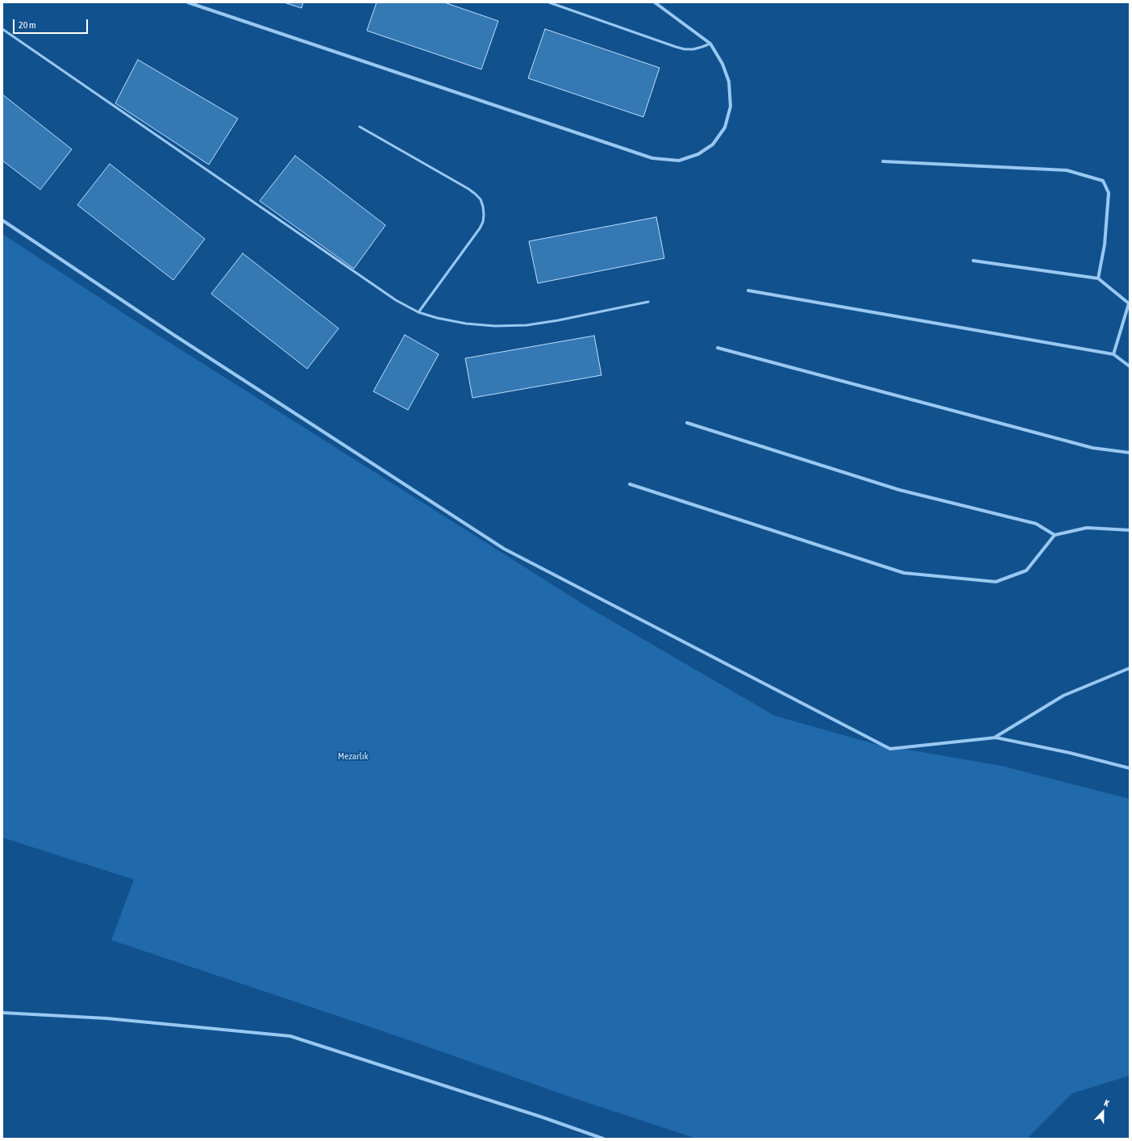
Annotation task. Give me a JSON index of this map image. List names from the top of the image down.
{
  "parks": ["Mezarlık"],
  "scale_bar": "20 m",
  "north": "top"
}
